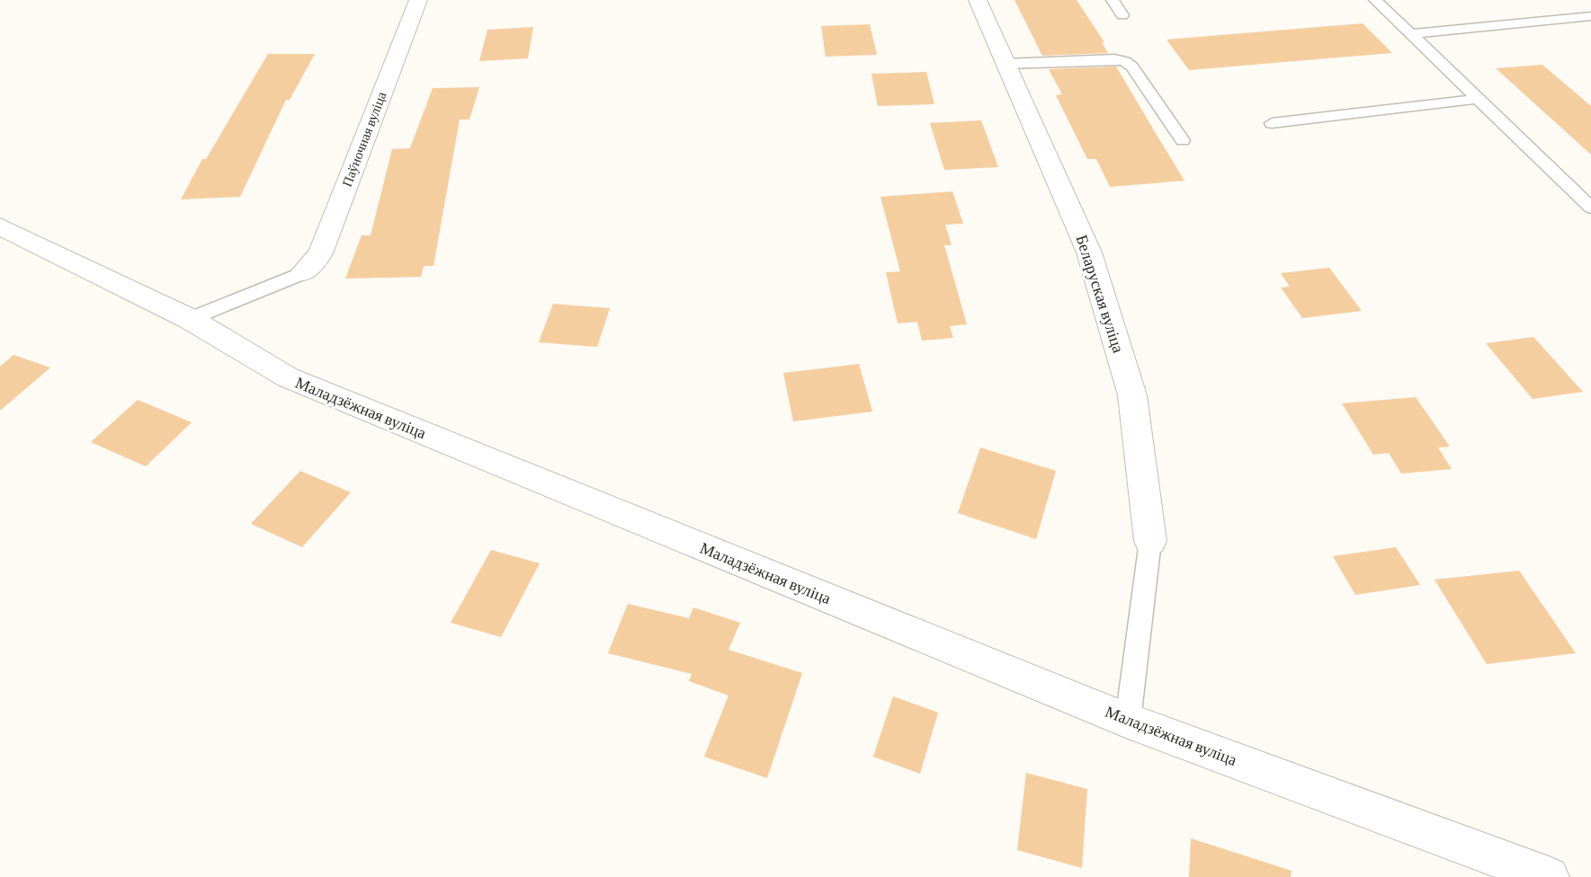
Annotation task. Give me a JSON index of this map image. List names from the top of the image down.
{
  "streets": {
    "street": ["Паўночная вуліца", "Беларуская вуліца", "Маладзёжная вуліца"]
  }
}
